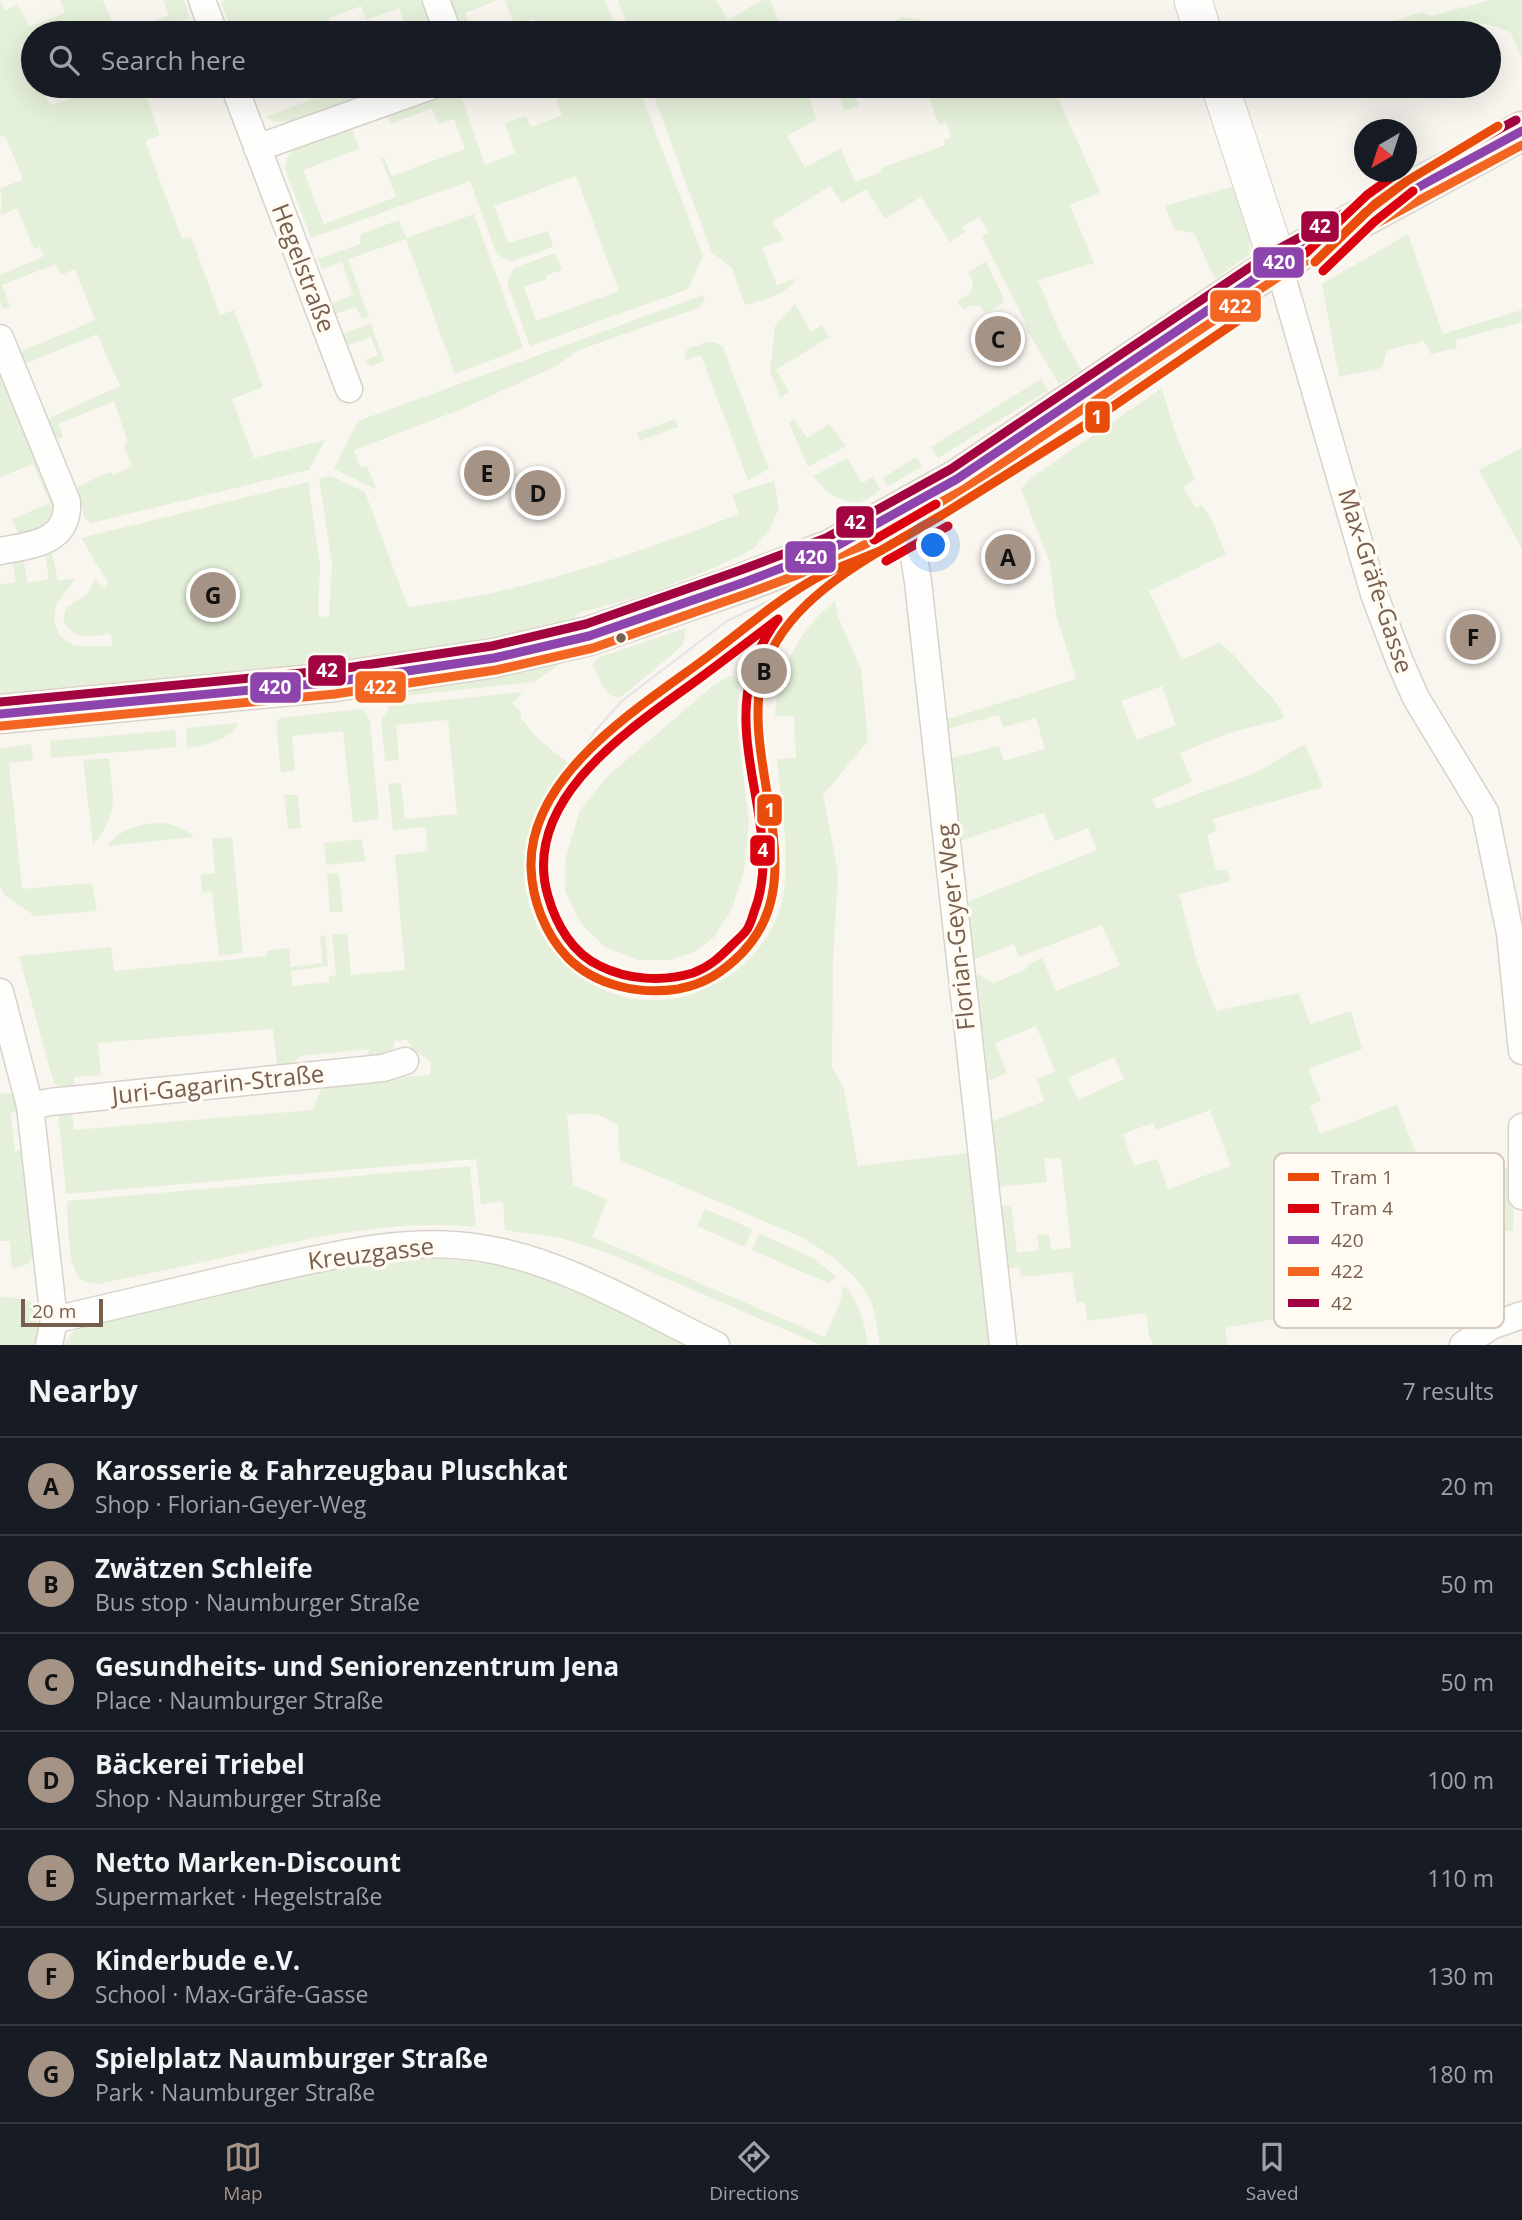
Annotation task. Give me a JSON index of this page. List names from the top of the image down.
{
  "streets": {
    "street": [
      "Hegelstraße",
      "Max-Gräfe-Gasse",
      "Florian-Geyer-Weg",
      "Juri-Gagarin-Straße",
      "Kreuzgasse"
    ]
  },
  "lines": [
    "transit line 42",
    "tram line 1",
    "transit line 420",
    "transit line 422",
    "tram line 4"
  ],
  "legend": [
    "Tram 1",
    "Tram 4",
    "420",
    "422",
    "42"
  ],
  "scale_bar": "20 m",
  "north": "bottom left",
  "page": {
    "search": "Search here",
    "pins": [
      "C",
      "E",
      "D",
      "A",
      "G",
      "F",
      "B"
    ],
    "scale": "20 m",
    "heading": ["Nearby", "7 results"],
    "list": [
      {
        "mark": "A",
        "name": "Karosserie & Fahrzeugbau Pluschkat",
        "note": "Shop · Florian-Geyer-Weg",
        "value": "20 m"
      },
      {
        "mark": "B",
        "name": "Zwätzen Schleife",
        "note": "Bus stop · Naumburger Straße",
        "value": "50 m"
      },
      {
        "mark": "C",
        "name": "Gesundheits- und Seniorenzentrum Jena",
        "note": "Place · Naumburger Straße",
        "value": "50 m"
      },
      {
        "mark": "D",
        "name": "Bäckerei Triebel",
        "note": "Shop · Naumburger Straße",
        "value": "100 m"
      },
      {
        "mark": "E",
        "name": "Netto Marken-Discount",
        "note": "Supermarket · Hegelstraße",
        "value": "110 m"
      },
      {
        "mark": "F",
        "name": "Kinderbude e.V.",
        "note": "School · Max-Gräfe-Gasse",
        "value": "130 m"
      },
      {
        "mark": "G",
        "name": "Spielplatz Naumburger Straße",
        "note": "Park · Naumburger Straße",
        "value": "180 m"
      }
    ],
    "nav": ["Map", "Directions", "Saved"]
  }
}
